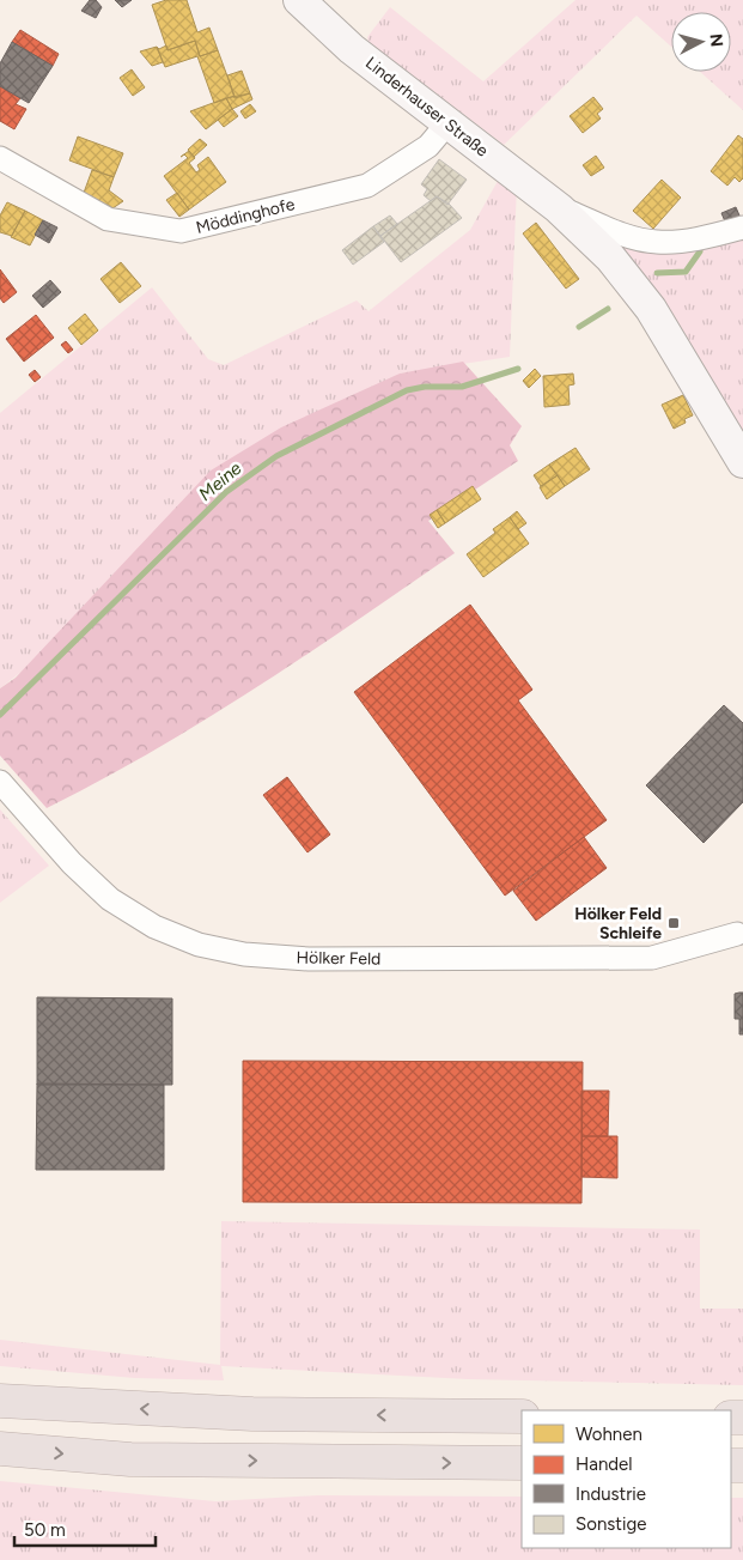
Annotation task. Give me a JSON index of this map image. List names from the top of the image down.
{
  "streets": {
    "main road": ["Linderhauser Straße"],
    "street": ["Möddinghofe", "Hölker Feld"]
  },
  "crossings": [
    ["Linderhauser Straße", "Möddinghofe"]
  ],
  "water": ["Meine"],
  "places": {
    "transit": ["Hölker Feld Schleife"]
  },
  "legend": [
    "Wohnen",
    "Handel",
    "Industrie",
    "Sonstige"
  ],
  "scale_bar": "50 m",
  "north": "right"
}
